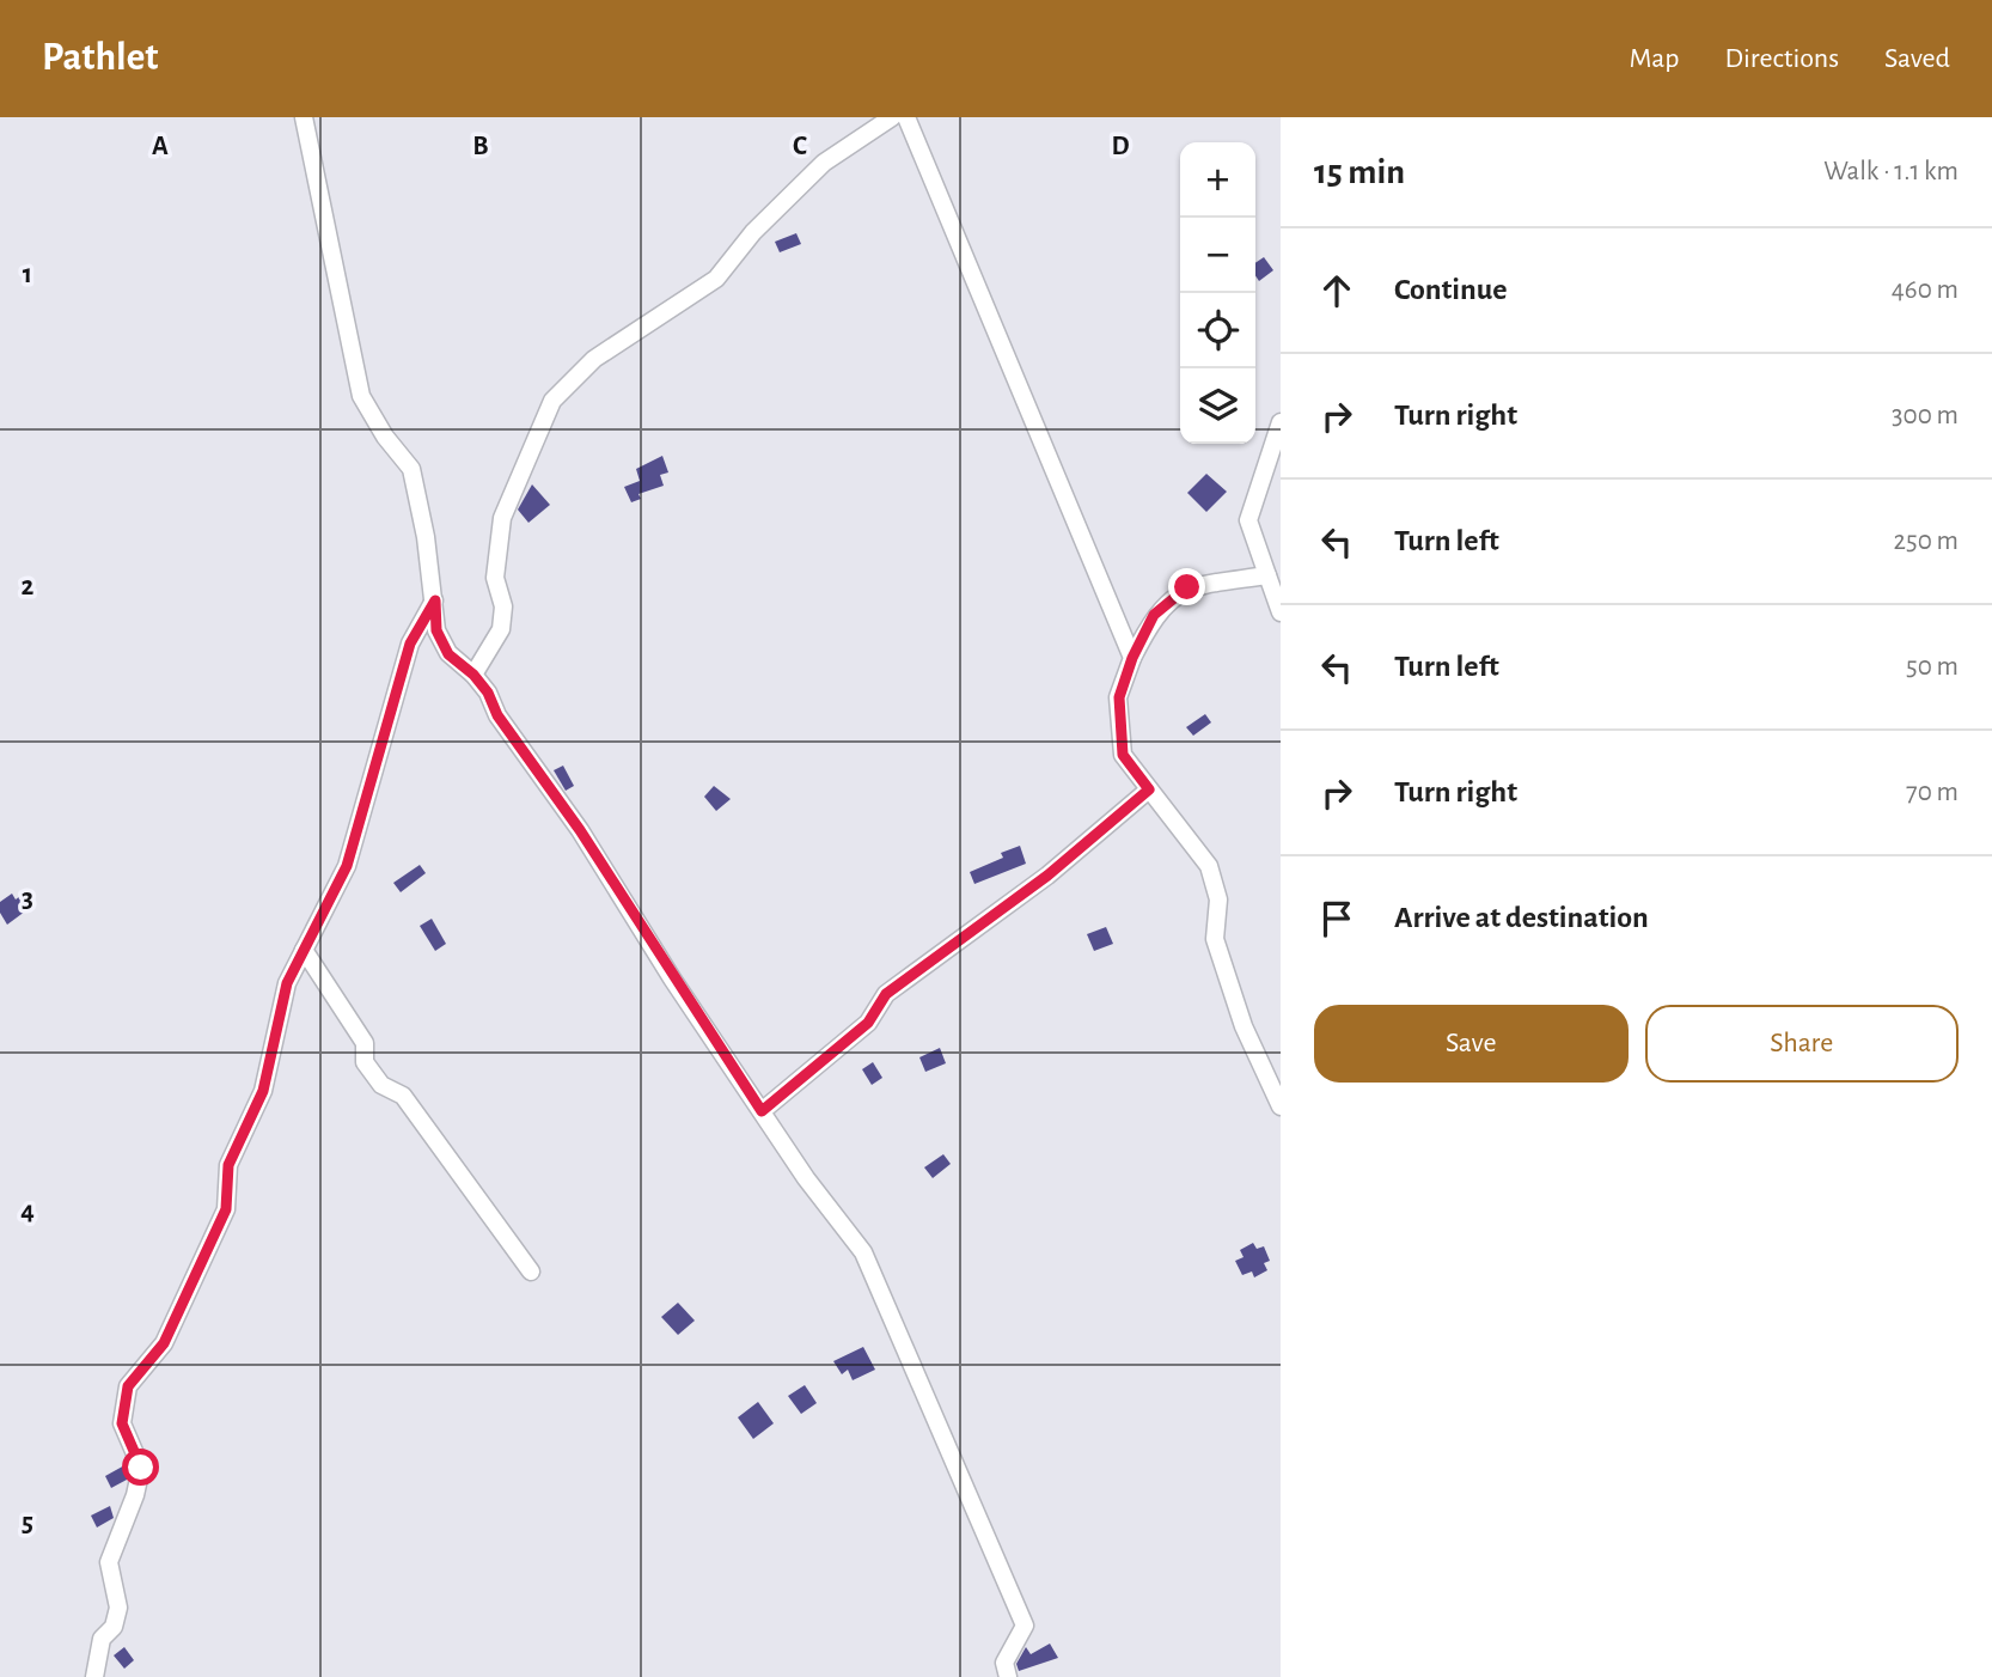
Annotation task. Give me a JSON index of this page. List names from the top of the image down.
{
  "page": {
    "header": "Pathlet",
    "nav": ["Map", "Directions", "Saved"],
    "heading": ["15 min", "Walk · 1.1 km"],
    "map_buttons": ["+", "−"],
    "list": [
      ["Continue", "460 m"],
      ["Turn right", "300 m"],
      ["Turn left", "250 m"],
      ["Turn left", "50 m"],
      ["Turn right", "70 m"],
      "Arrive at destination"
    ],
    "buttons": ["Save", "Share"]
  },
  "grid": {
    "columns": [
      "A",
      "B",
      "C",
      "D"
    ],
    "rows": [
      "1",
      "2",
      "3",
      "4",
      "5"
    ]
  }
}
